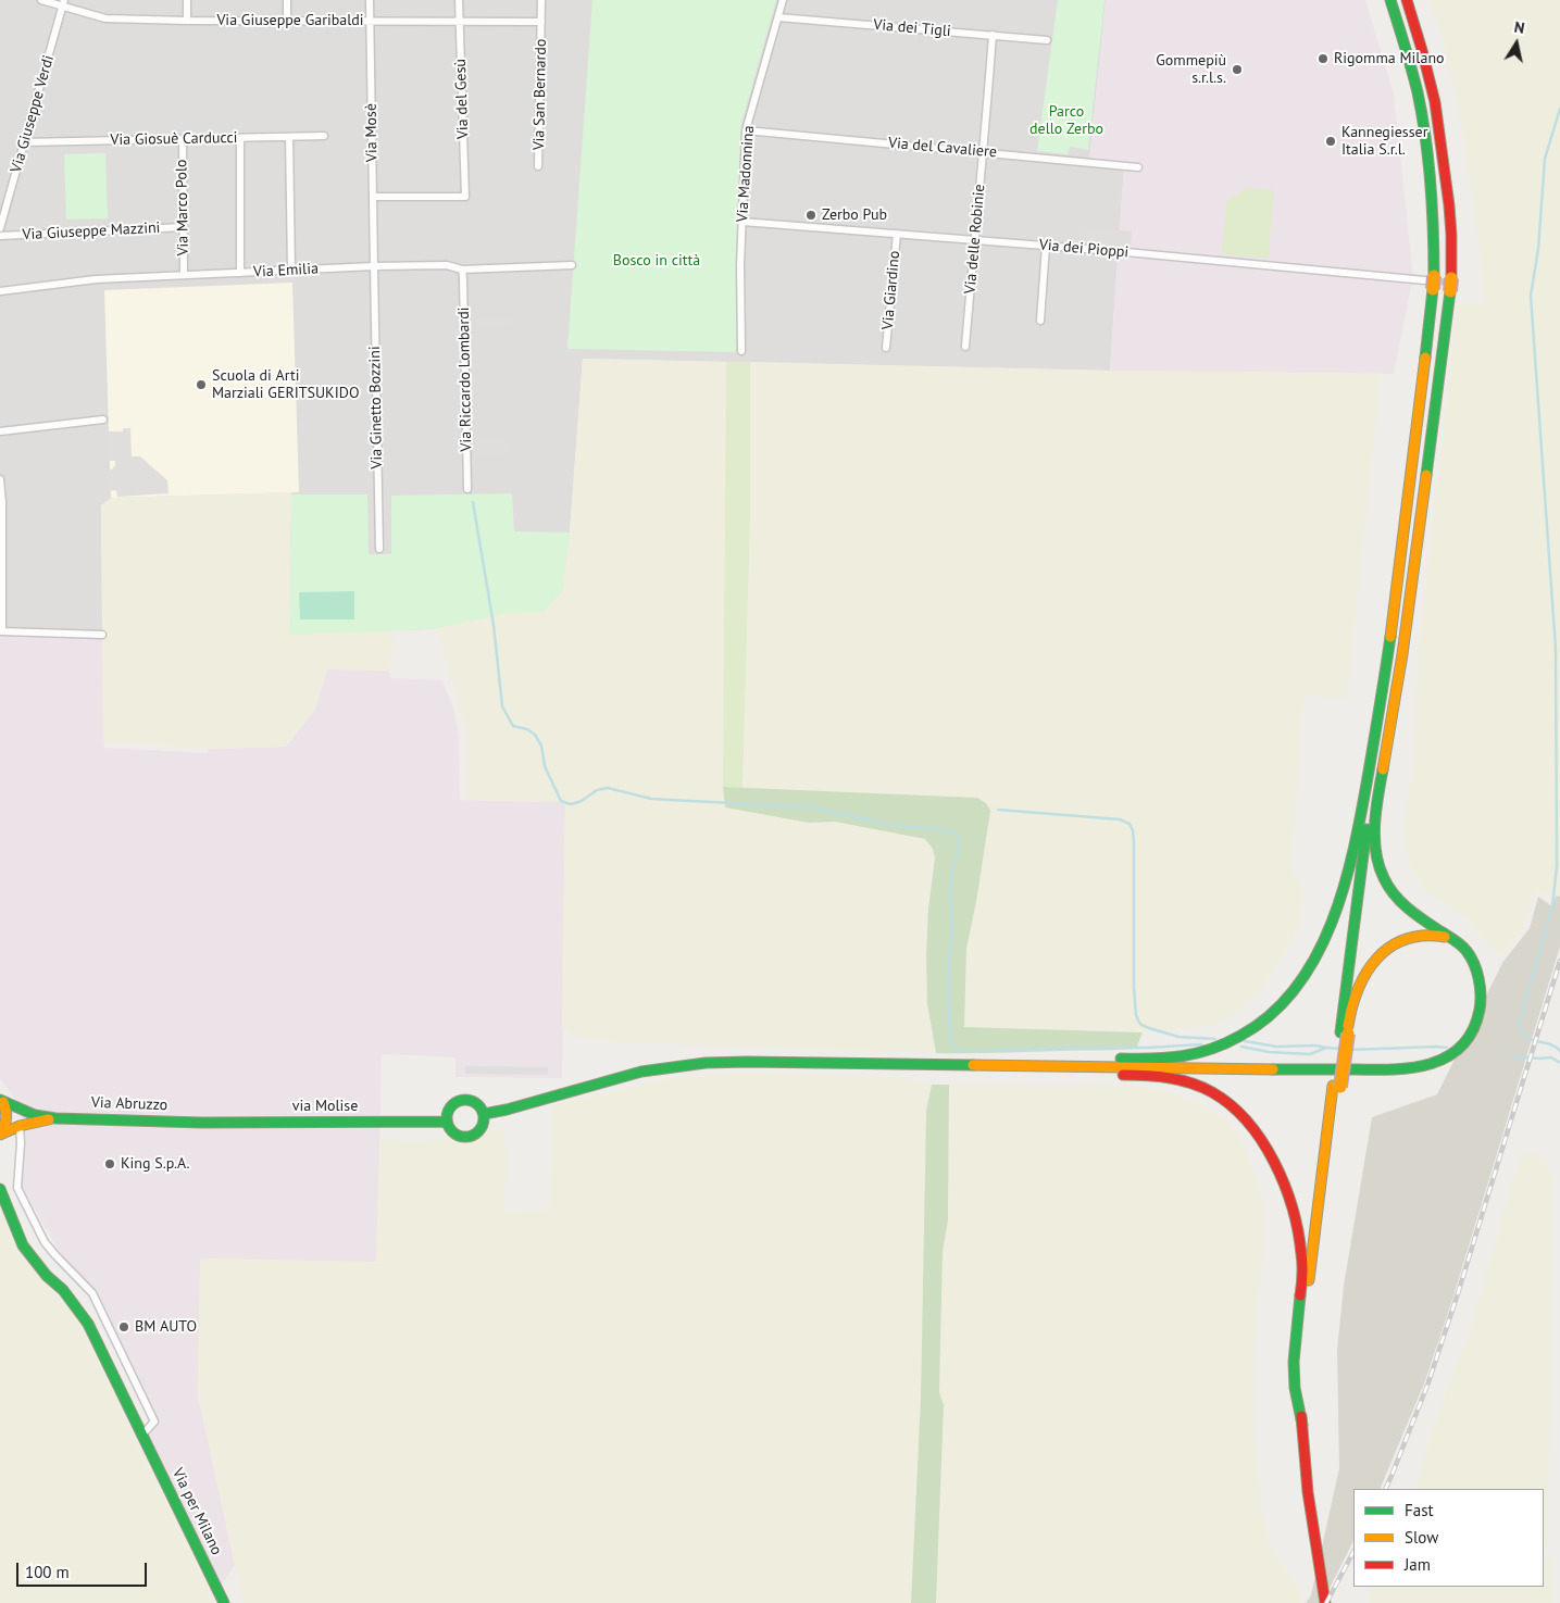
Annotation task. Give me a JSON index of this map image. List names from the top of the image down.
{
  "streets": {
    "main road": ["Via Abruzzo", "via Molise", "Via per Milano"],
    "street": [
      "Via Giuseppe Garibaldi",
      "Via dei Tigli",
      "Via San Bernardo",
      "Via del Gesù",
      "Via Giuseppe Verdi",
      "Via Mosè",
      "Via Giosuè Carducci",
      "Via del Cavaliere",
      "Via Madonnina",
      "Via Marco Polo",
      "Via Giuseppe Mazzini",
      "Via delle Robinie",
      "Via dei Pioppi",
      "Via Emilia",
      "Via Giardino",
      "Via Riccardo Lombardi",
      "Via Ginetto Bozzini"
    ]
  },
  "crossings": [
    ["Via Giuseppe Garibaldi", "Via San Bernardo"],
    ["Via Giuseppe Garibaldi", "Via del Gesù"],
    ["Via Giuseppe Garibaldi", "Via Giuseppe Verdi"],
    ["Via Giuseppe Garibaldi", "Via Mosè"],
    ["Via dei Tigli", "Via Madonnina"],
    ["Via dei Tigli", "Via delle Robinie"],
    ["Via del Gesù", "Via Mosè"],
    ["Via Giuseppe Verdi", "Via Giosuè Carducci"],
    ["Via Mosè", "Via Emilia"],
    ["Via Mosè", "Via Ginetto Bozzini"],
    ["Via Giosuè Carducci", "Via Marco Polo"],
    ["Via del Cavaliere", "Via Madonnina"],
    ["Via del Cavaliere", "Via delle Robinie"],
    ["Via Madonnina", "Via dei Pioppi"],
    ["Via Marco Polo", "Via Giuseppe Mazzini"],
    ["Via Marco Polo", "Via Emilia"],
    ["Via delle Robinie", "Via dei Pioppi"],
    ["Via dei Pioppi", "Via Giardino"],
    ["Via Emilia", "Via Riccardo Lombardi"],
    ["Via Emilia", "Via Ginetto Bozzini"],
    ["Via Abruzzo", "via Molise"]
  ],
  "parks": ["Parco dello Zerbo", "Bosco in città"],
  "places": [
    "Rigomma Milano",
    "Gommepiù s.r.l.s.",
    "Kannegiesser Italia S.r.l.",
    "Zerbo Pub",
    "Scuola di Arti Marziali GERITSUKIDO",
    "King S.p.A.",
    "BM AUTO"
  ],
  "legend": ["Fast", "Slow", "Jam"],
  "scale_bar": "100 m",
  "north": "top"
}
